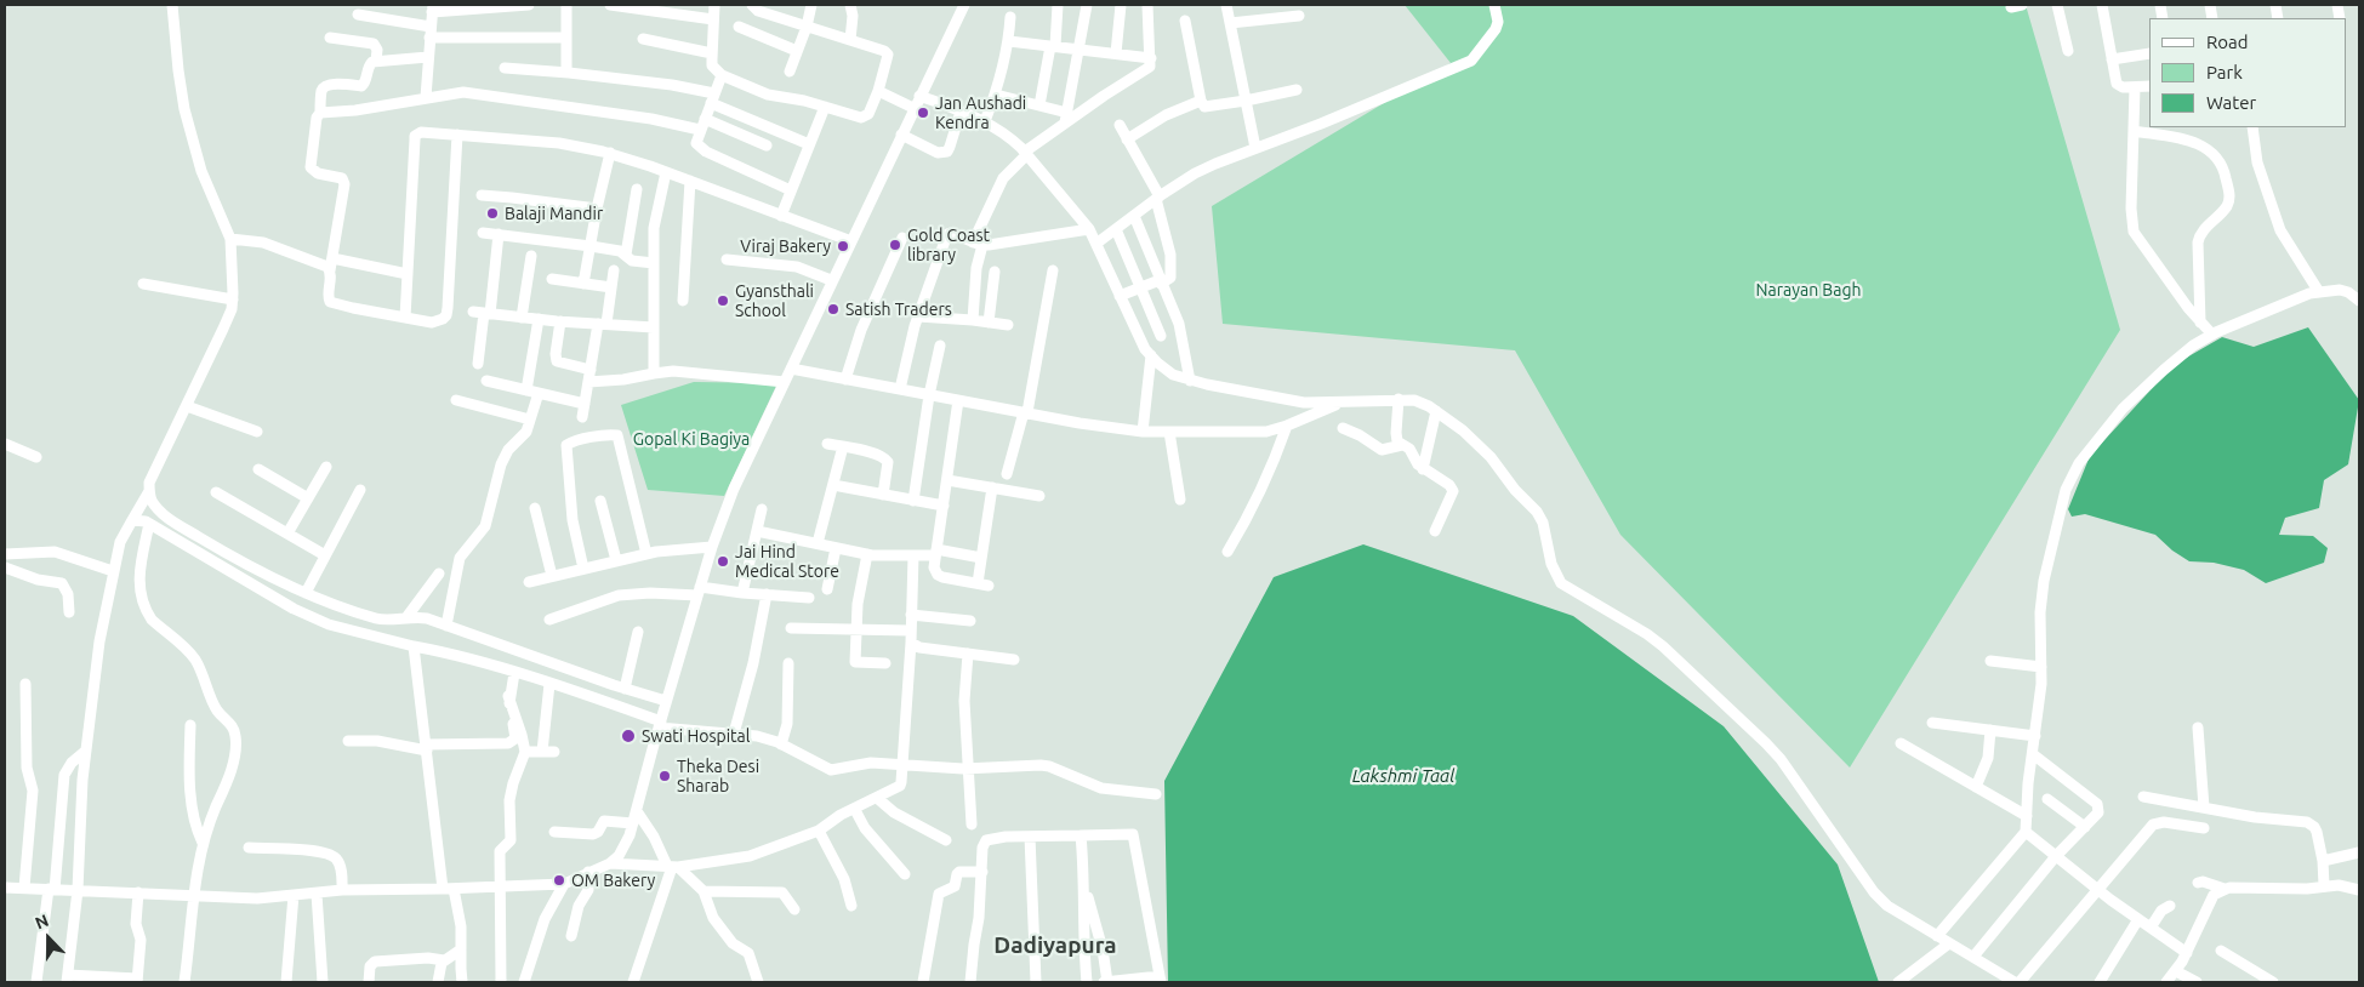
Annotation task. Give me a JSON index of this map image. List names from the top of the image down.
{
  "districts": ["Dadiyapura"],
  "water": ["Lakshmi Taal"],
  "parks": ["Narayan Bagh", "Gopal Ki Bagiya"],
  "places": [
    "Jan Aushadi Kendra",
    "Balaji Mandir",
    "Gold Coast library",
    "Viraj Bakery",
    "Gyansthali School",
    "Satish Traders",
    "Jai Hind Medical Store",
    "Swati Hospital",
    "Theka Desi Sharab",
    "OM Bakery"
  ],
  "legend": ["Road", "Park", "Water"],
  "north": "top"
}
